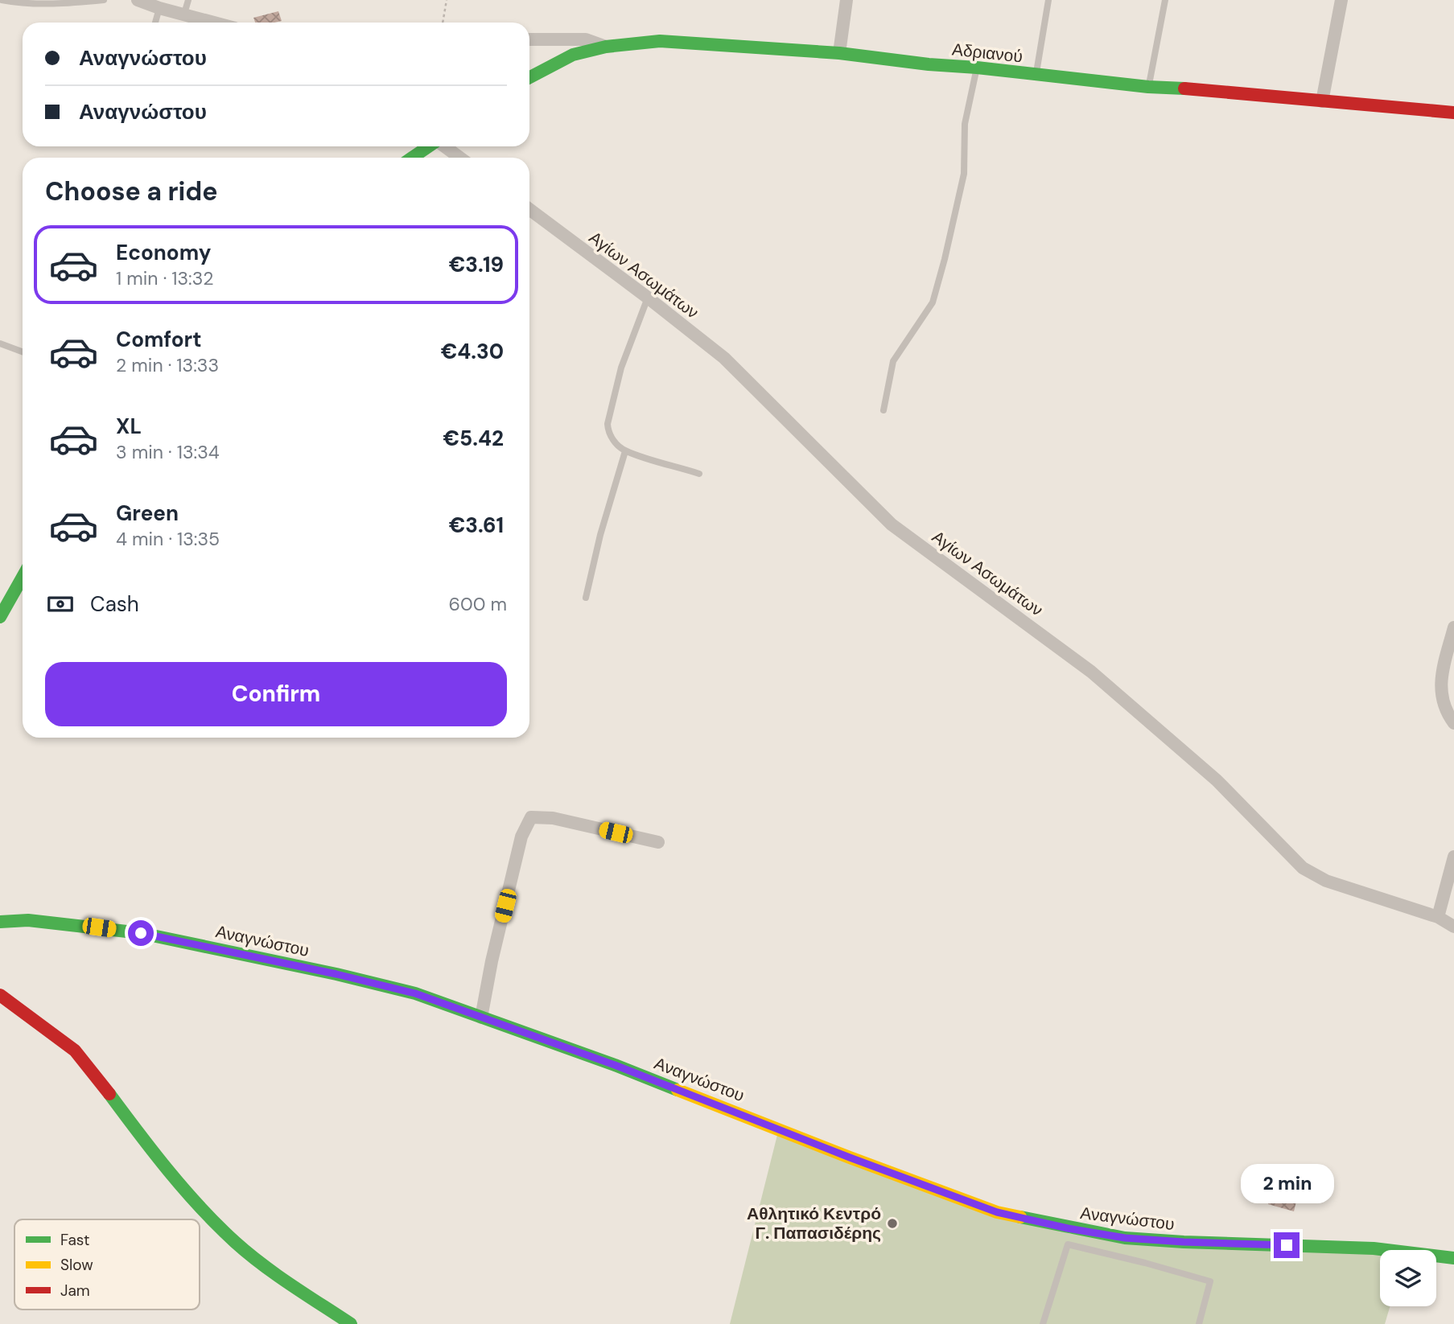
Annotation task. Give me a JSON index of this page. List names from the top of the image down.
{
  "streets": {
    "street": ["Αδριανού", "Αγίων Ασωμάτων", "Αναγνώστου"]
  },
  "places": ["Αθλητικό Κεντρό Γ. Παπασιδέρης"],
  "legend": ["Fast", "Slow", "Jam"],
  "page": {
    "banner": ["Αναγνώστου", "Αναγνώστου"],
    "heading": "Choose a ride",
    "list": [
      {
        "name": "Economy",
        "note": "1 min · 13:32",
        "value": "€3.19"
      },
      {
        "name": "Comfort",
        "note": "2 min · 13:33",
        "value": "€4.30"
      },
      {
        "name": "XL",
        "note": "3 min · 13:34",
        "value": "€5.42"
      },
      {
        "name": "Green",
        "note": "4 min · 13:35",
        "value": "€3.61"
      }
    ],
    "pay": ["Cash", "600 m"],
    "buttons": "Confirm",
    "bubble": "2 min"
  }
}
